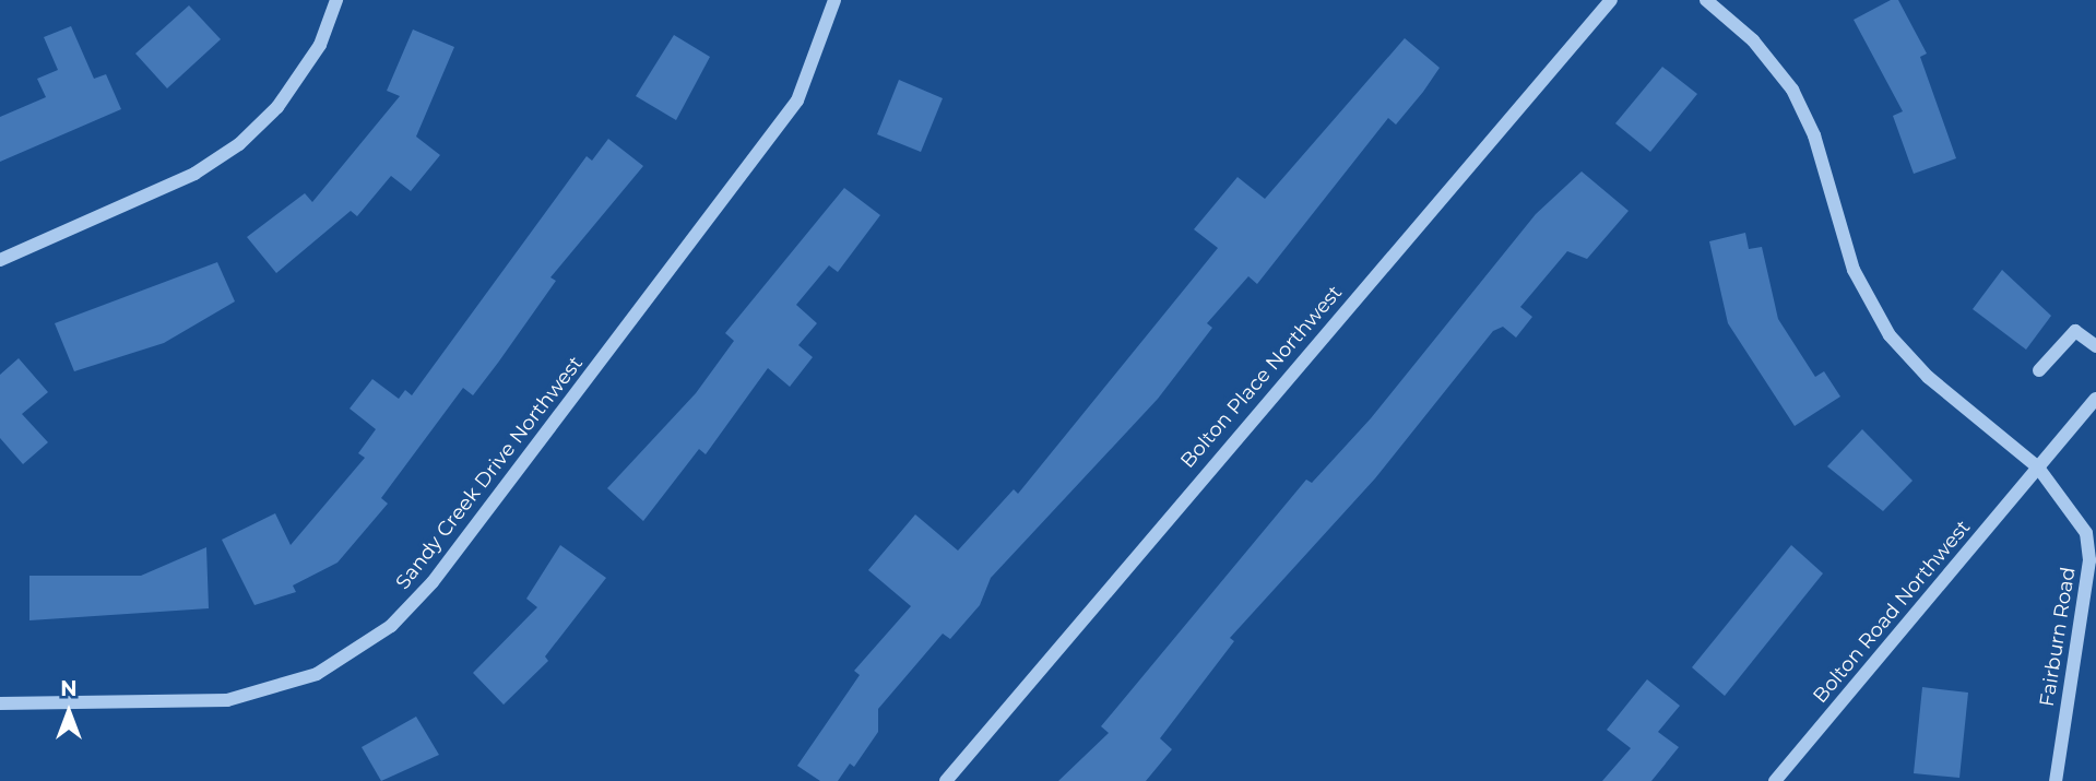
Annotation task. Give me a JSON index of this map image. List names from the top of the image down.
{
  "streets": {
    "street": [
      "Bolton Place Northwest",
      "Sandy Creek Drive Northwest",
      "Bolton Road Northwest",
      "Fairburn Road"
    ]
  },
  "crossings": [
    ["Bolton Road Northwest", "Fairburn Road"]
  ],
  "north": "top"
}
